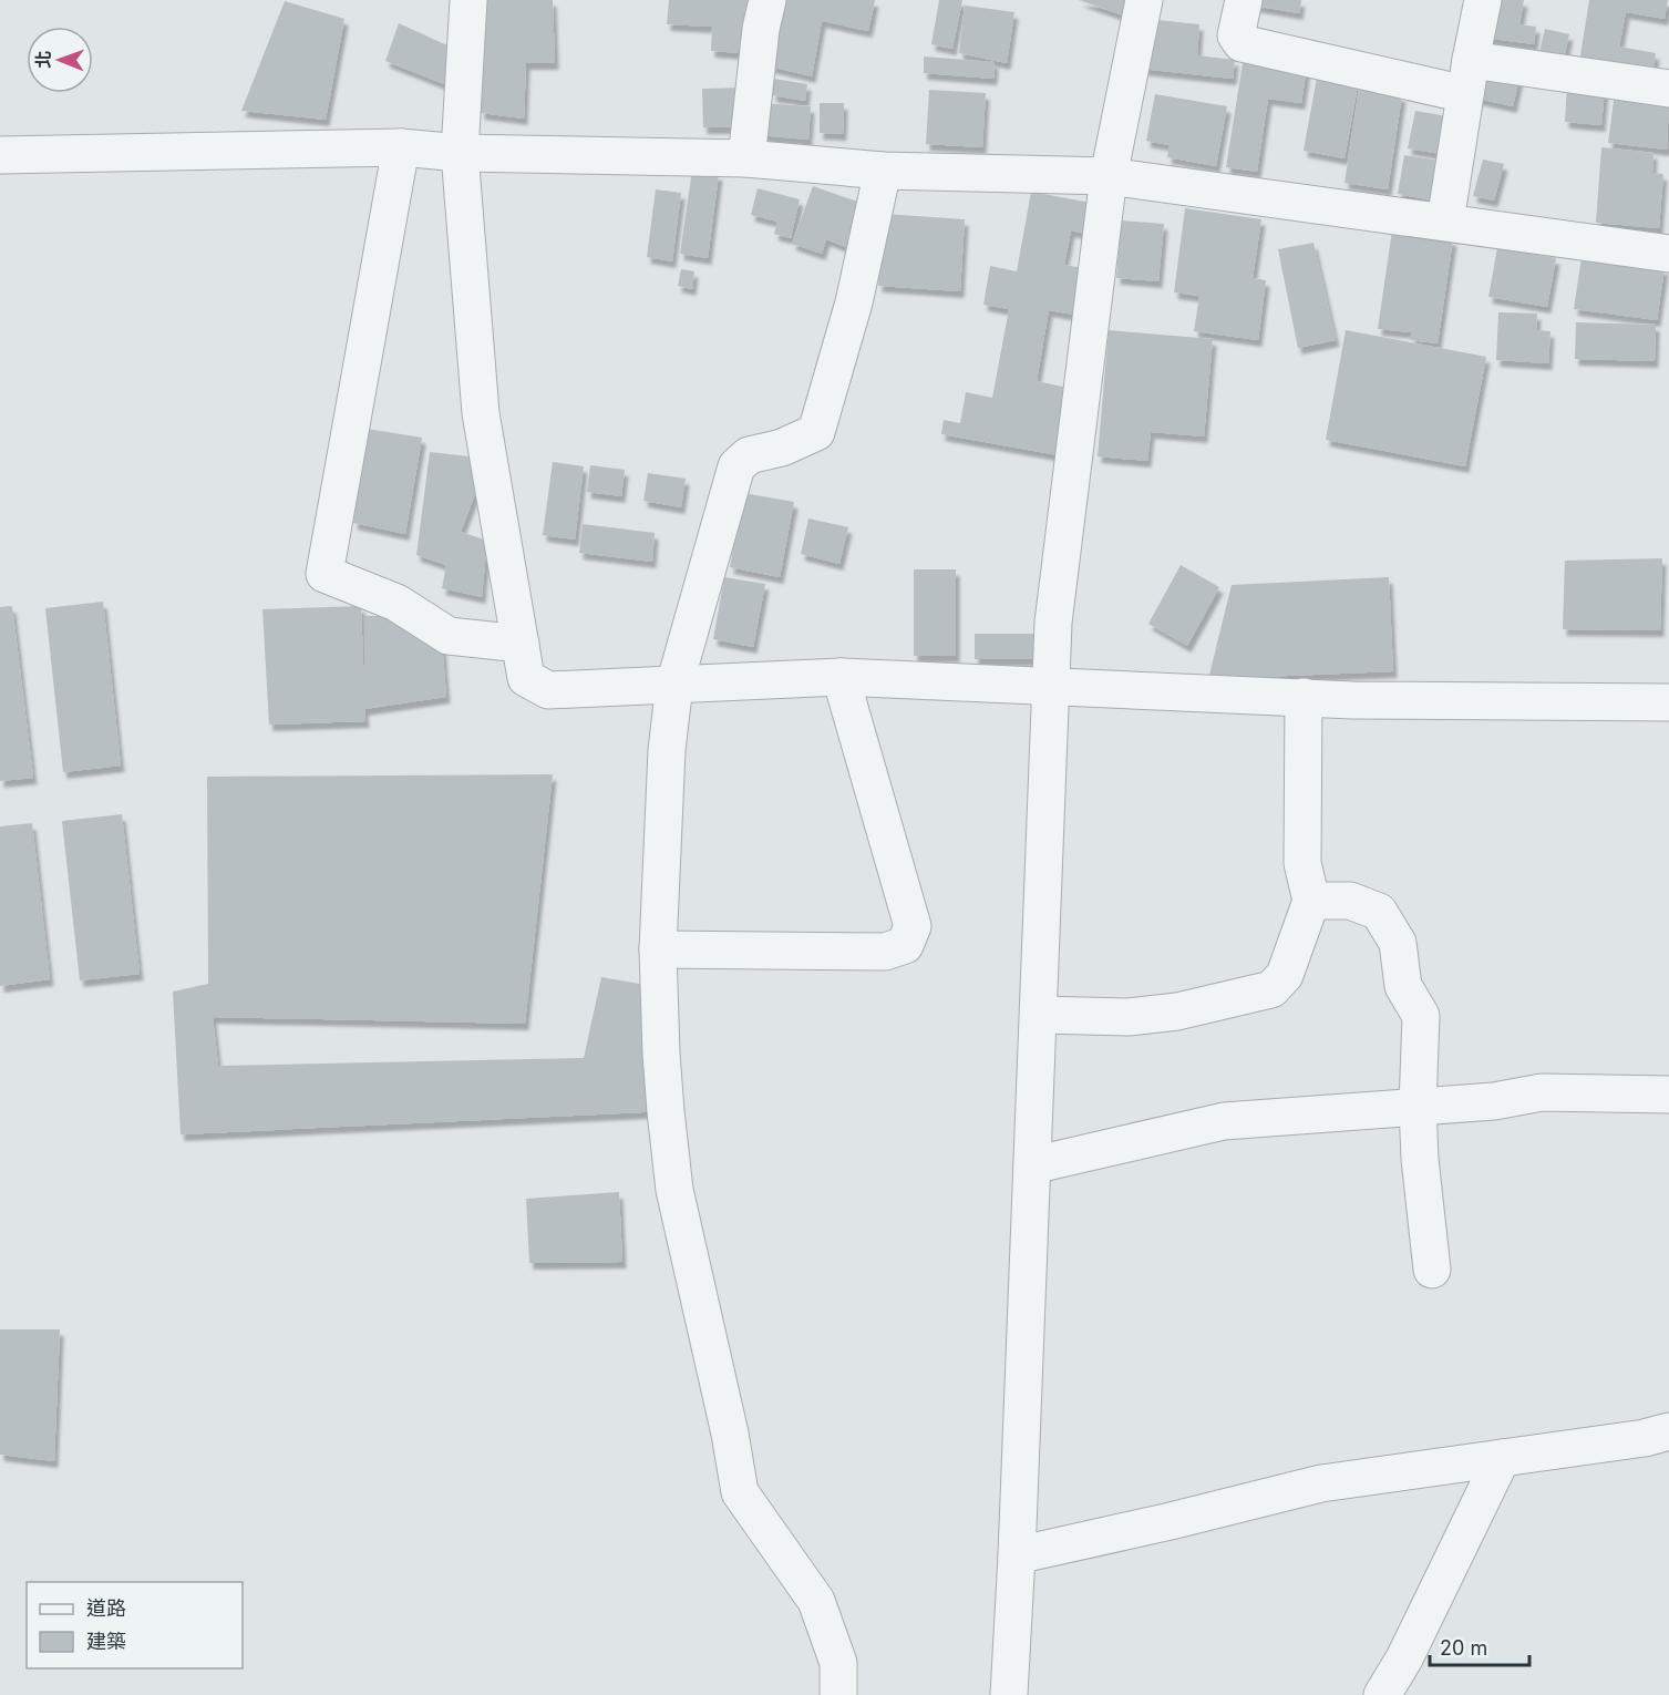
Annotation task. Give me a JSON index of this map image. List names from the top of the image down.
{
  "legend": ["道路", "建築"],
  "scale_bar": "20 m",
  "north": "left"
}
